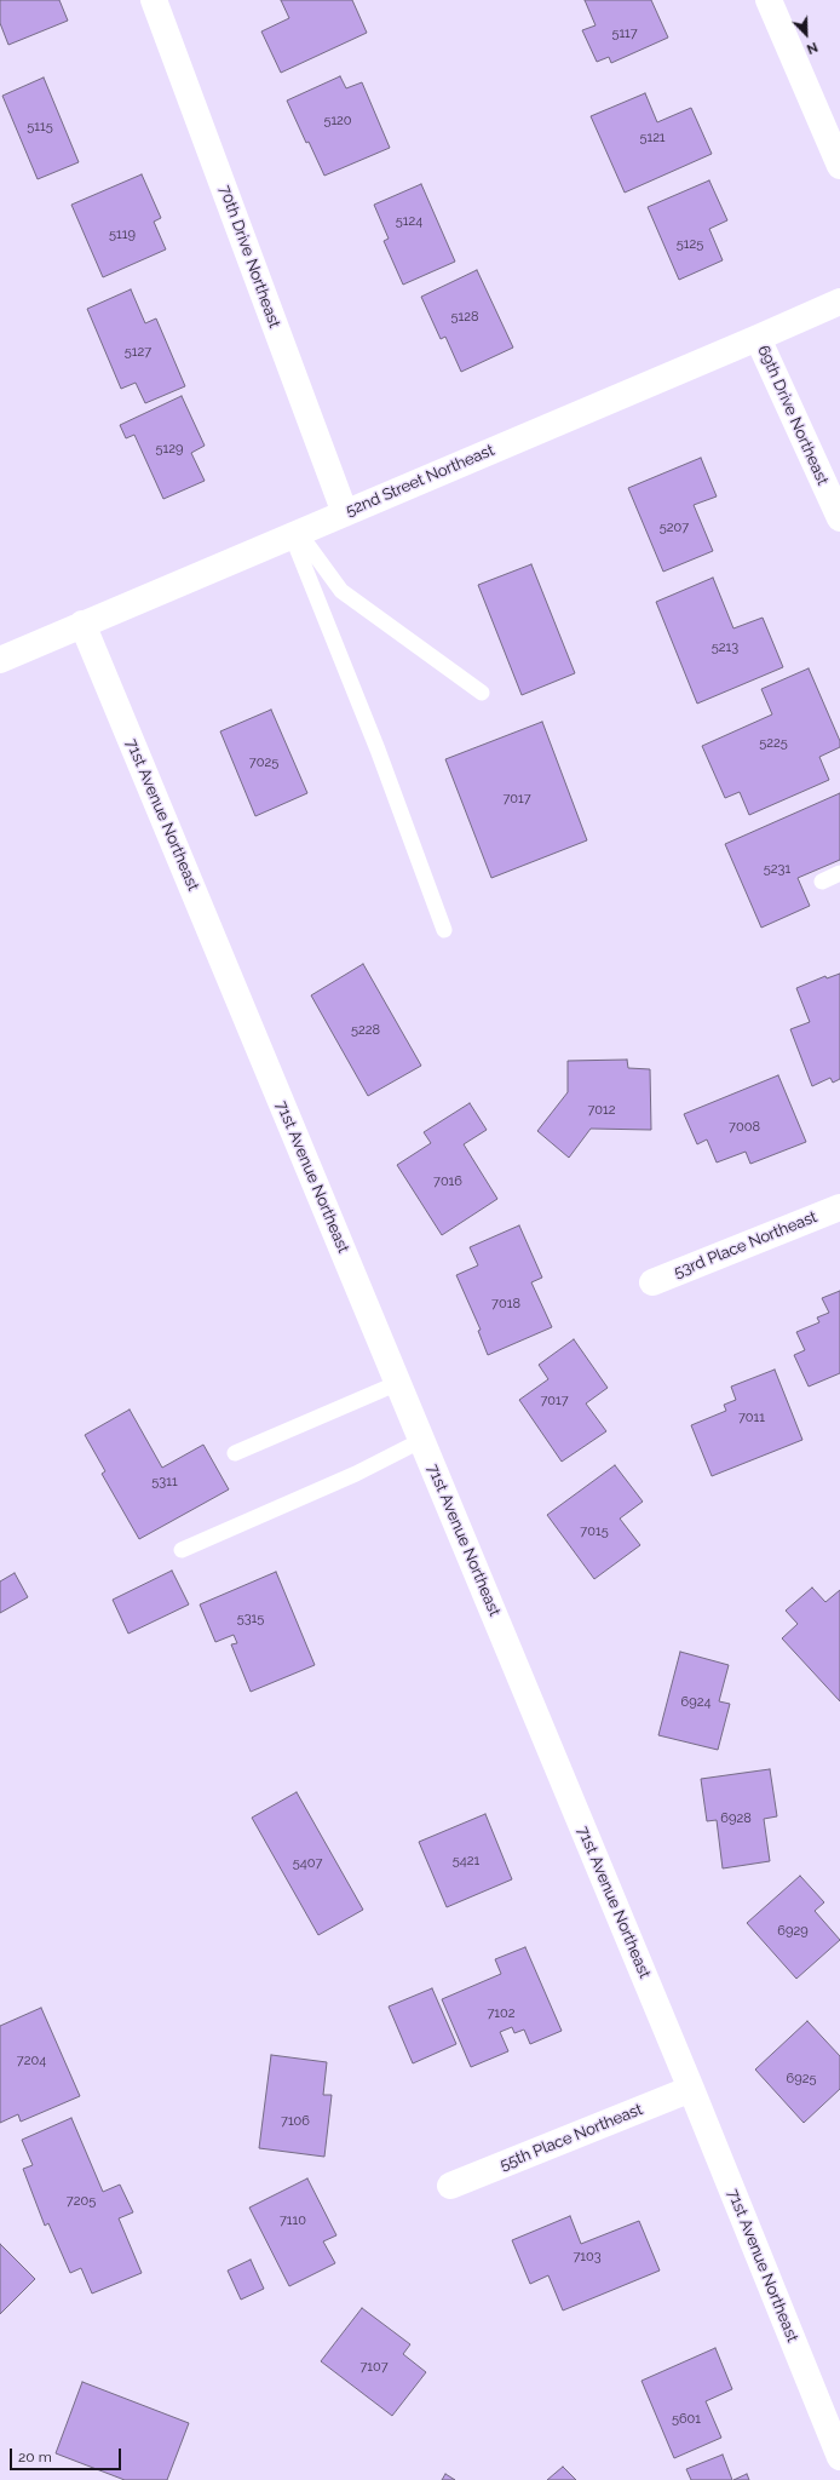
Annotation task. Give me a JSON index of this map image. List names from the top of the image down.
{
  "streets": {
    "street": [
      "70th Drive Northeast",
      "69th Drive Northeast",
      "52nd Street Northeast",
      "71st Avenue Northeast",
      "53rd Place Northeast",
      "55th Place Northeast"
    ]
  },
  "crossings": [
    ["70th Drive Northeast", "52nd Street Northeast"],
    ["69th Drive Northeast", "52nd Street Northeast"],
    ["52nd Street Northeast", "71st Avenue Northeast"],
    ["71st Avenue Northeast", "55th Place Northeast"]
  ],
  "house_numbers": [
    "5117",
    "5120",
    "5115",
    "5121",
    "5124",
    "5119",
    "5125",
    "5128",
    "5127",
    "5129",
    "5207",
    "5213",
    "5225",
    "7025",
    "7017",
    "5231",
    "5228",
    "7012",
    "7008",
    "7016",
    "7018",
    "7017",
    "7011",
    "5311",
    "7015",
    "5315",
    "6924",
    "6928",
    "5421",
    "5407",
    "6929",
    "7102",
    "7204",
    "6925",
    "7106",
    "7205",
    "7110",
    "7103",
    "7107",
    "5601"
  ],
  "scale_bar": "20 m",
  "north": "bottom right"
}
